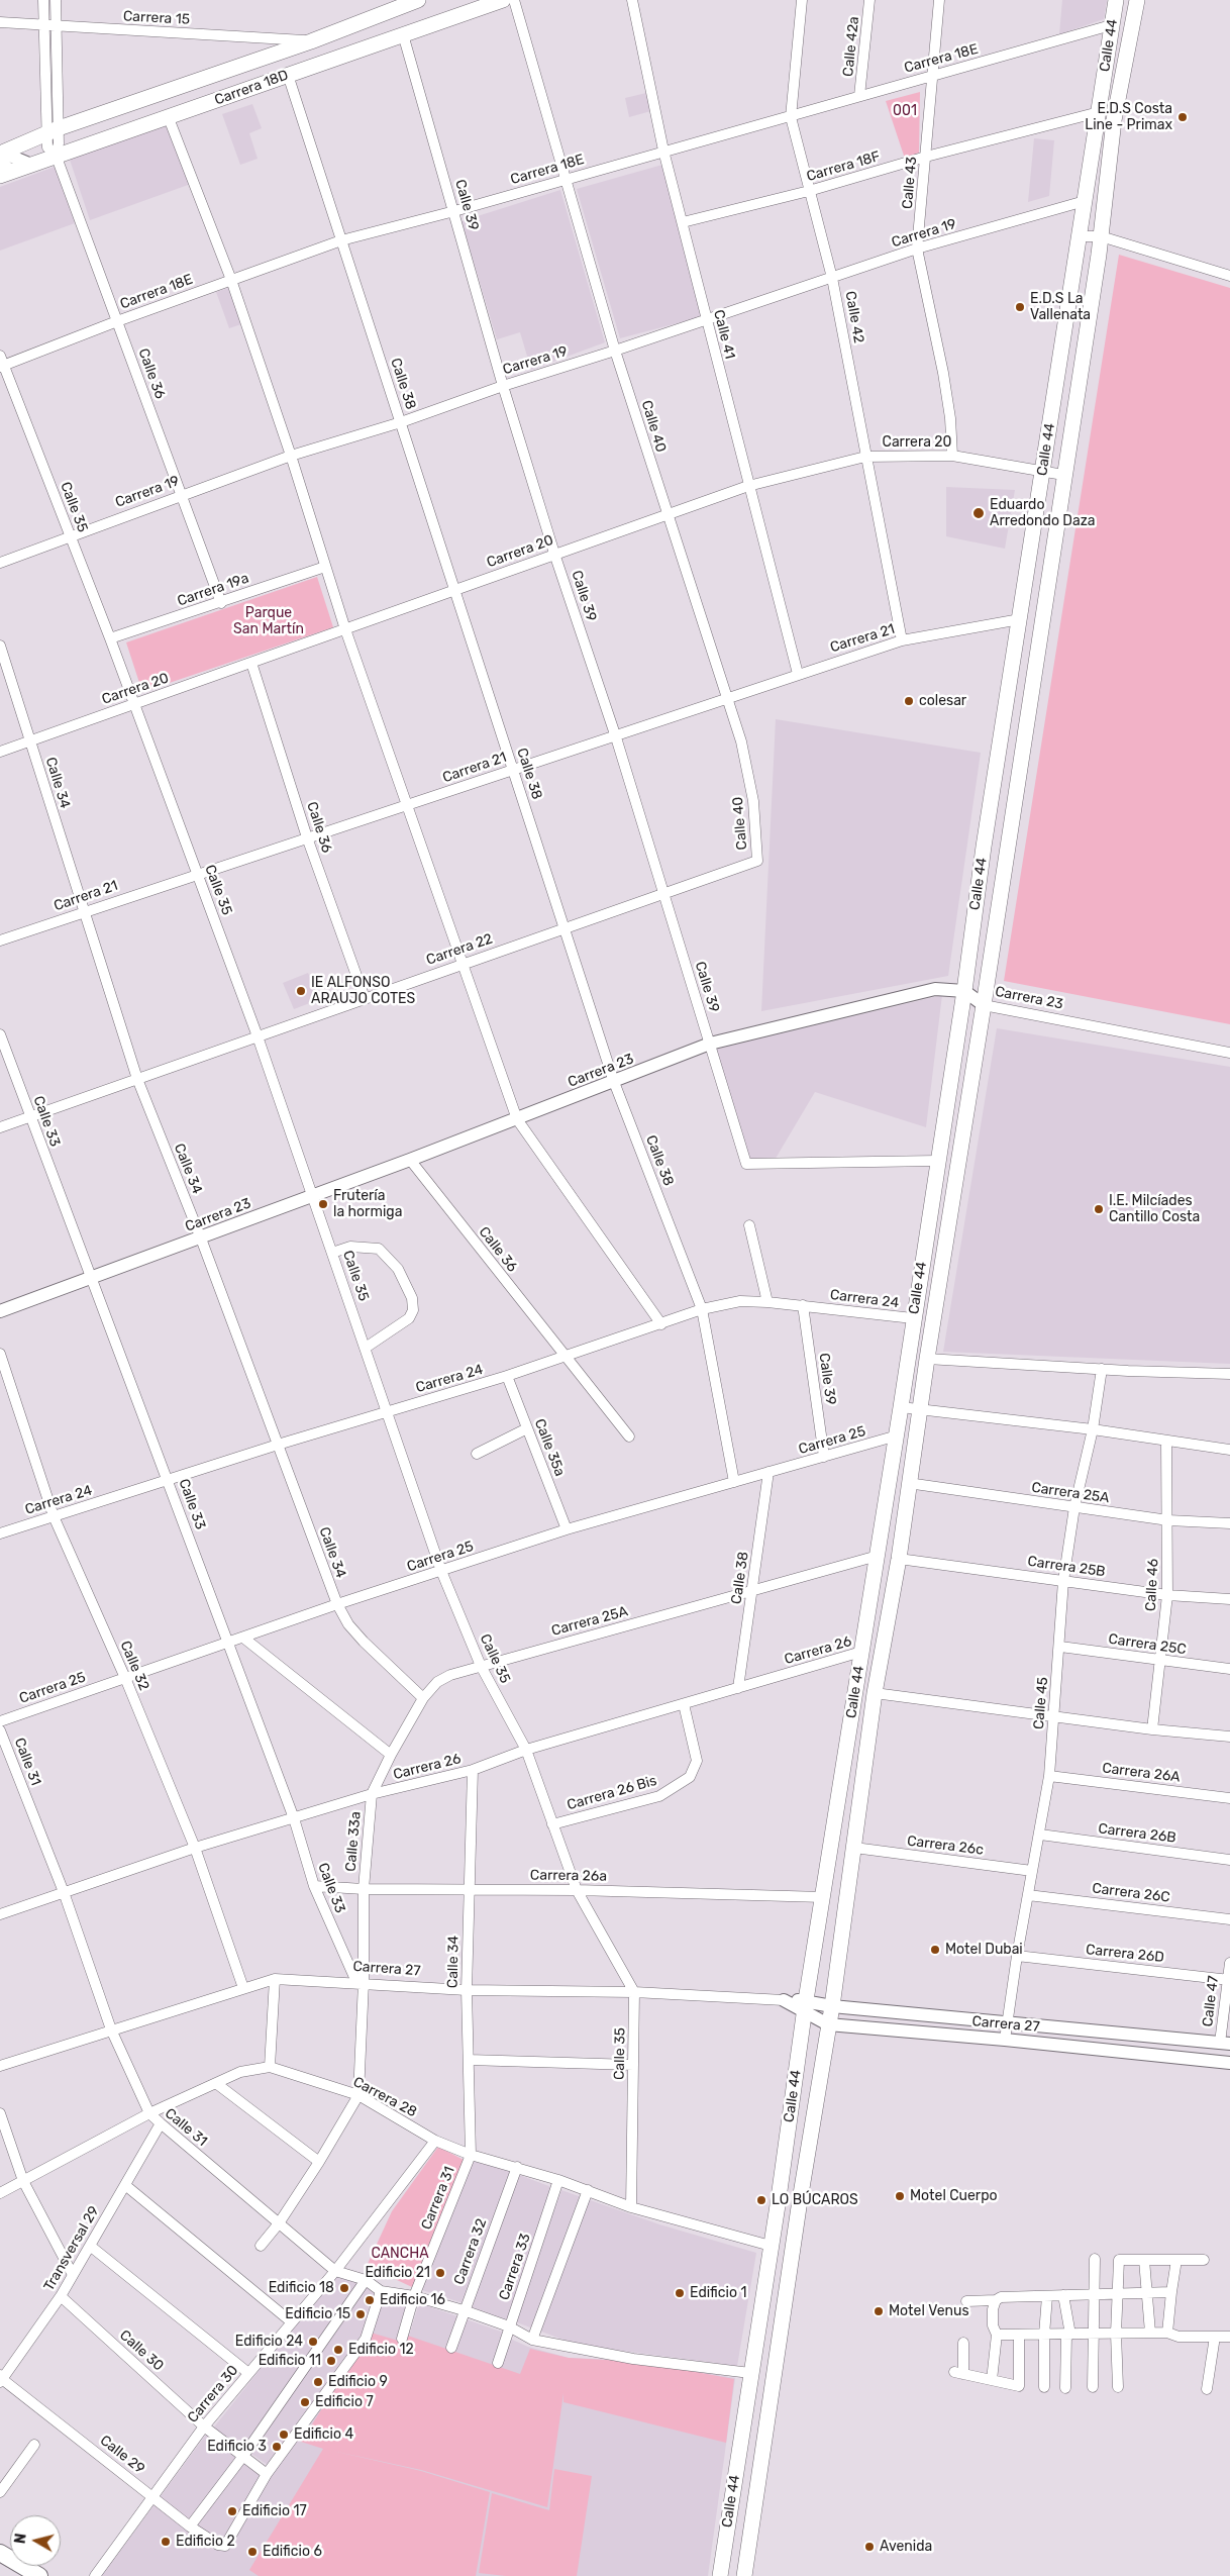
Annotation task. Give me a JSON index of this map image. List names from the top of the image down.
{
  "streets": {
    "main road": ["Calle 44", "Carrera 18D"],
    "street": [
      "Carrera 15",
      "Calle 42a",
      "Carrera 18E",
      "Carrera 18F",
      "Calle 43",
      "Calle 39",
      "Carrera 19",
      "Calle 42",
      "Calle 41",
      "Calle 36",
      "Calle 38",
      "Calle 40",
      "Carrera 20",
      "Calle 35",
      "Carrera 19a",
      "Carrera 21",
      "Calle 34",
      "Carrera 22",
      "Carrera 23",
      "Calle 33",
      "Carrera 24",
      "Carrera 25",
      "Calle 35a",
      "Carrera 25A",
      "Carrera 25B",
      "Calle 46",
      "Carrera 25C",
      "Carrera 26",
      "Calle 32",
      "Calle 45",
      "Calle 31",
      "Carrera 26A",
      "Carrera 26 Bis",
      "Carrera 26B",
      "Calle 33a",
      "Carrera 26c",
      "Carrera 26a",
      "Carrera 26C",
      "Carrera 26D",
      "Carrera 27",
      "Calle 47",
      "Carrera 28",
      "Carrera 31",
      "Transversal 29",
      "Carrera 32",
      "Carrera 33",
      "Calle 30",
      "Carrera 30",
      "Calle 29"
    ]
  },
  "crossings": [
    ["Carrera 15", "Carrera 18D"],
    ["Carrera 15", "Calle 36"],
    ["Calle 44", "Carrera 18E"],
    ["Calle 44", "Carrera 18F"],
    ["Calle 44", "Calle 39"],
    ["Calle 44", "Carrera 19"],
    ["Calle 44", "Carrera 20"],
    ["Calle 44", "Carrera 21"],
    ["Calle 44", "Carrera 23"],
    ["Calle 44", "Carrera 24"],
    ["Calle 44", "Carrera 25"],
    ["Calle 44", "Carrera 25A"],
    ["Calle 44", "Carrera 25B"],
    ["Calle 44", "Carrera 26"],
    ["Calle 44", "Calle 31"],
    ["Calle 44", "Carrera 26c"],
    ["Calle 44", "Carrera 26a"],
    ["Calle 44", "Carrera 27"],
    ["Calle 44", "Carrera 28"],
    ["Calle 42a", "Carrera 18E"],
    ["Carrera 18E", "Calle 43"],
    ["Carrera 18E", "Calle 39"],
    ["Carrera 18E", "Calle 42"],
    ["Carrera 18E", "Calle 41"],
    ["Carrera 18E", "Calle 36"],
    ["Carrera 18E", "Calle 38"],
    ["Carrera 18E", "Calle 40"],
    ["Carrera 18E", "Calle 35"],
    ["Carrera 18D", "Calle 39"],
    ["Carrera 18D", "Calle 36"],
    ["Carrera 18D", "Calle 38"],
    ["Carrera 18F", "Calle 43"],
    ["Carrera 18F", "Calle 42"],
    ["Carrera 18F", "Calle 41"],
    ["Calle 43", "Carrera 19"],
    ["Calle 43", "Carrera 20"],
    ["Calle 39", "Carrera 19"],
    ["Calle 39", "Carrera 20"],
    ["Calle 39", "Carrera 21"],
    ["Calle 39", "Carrera 22"],
    ["Calle 39", "Carrera 23"],
    ["Calle 39", "Carrera 24"],
    ["Calle 39", "Carrera 25"],
    ["Carrera 19", "Calle 42"],
    ["Carrera 19", "Calle 41"],
    ["Carrera 19", "Calle 36"],
    ["Carrera 19", "Calle 38"],
    ["Carrera 19", "Calle 40"],
    ["Carrera 19", "Calle 35"],
    ["Calle 42", "Carrera 20"],
    ["Calle 42", "Carrera 21"],
    ["Calle 41", "Carrera 20"],
    ["Calle 41", "Carrera 21"],
    ["Calle 36", "Carrera 20"],
    ["Calle 36", "Carrera 19a"],
    ["Calle 36", "Carrera 21"],
    ["Calle 36", "Carrera 22"],
    ["Calle 36", "Carrera 23"],
    ["Calle 36", "Carrera 24"],
    ["Calle 38", "Carrera 20"],
    ["Calle 38", "Carrera 21"],
    ["Calle 38", "Carrera 22"],
    ["Calle 38", "Carrera 23"],
    ["Calle 38", "Carrera 24"],
    ["Calle 38", "Carrera 25"],
    ["Calle 38", "Carrera 25A"],
    ["Calle 38", "Carrera 26"],
    ["Calle 40", "Carrera 20"],
    ["Calle 40", "Carrera 21"],
    ["Calle 40", "Carrera 22"],
    ["Carrera 20", "Calle 35"],
    ["Carrera 20", "Calle 34"],
    ["Calle 35", "Carrera 19a"],
    ["Calle 35", "Carrera 21"],
    ["Calle 35", "Carrera 22"],
    ["Calle 35", "Carrera 23"],
    ["Calle 35", "Carrera 24"],
    ["Calle 35", "Carrera 25"],
    ["Calle 35", "Carrera 25A"],
    ["Calle 35", "Carrera 26"],
    ["Calle 35", "Carrera 26 Bis"],
    ["Calle 35", "Carrera 26a"],
    ["Calle 35", "Carrera 27"],
    ["Calle 35", "Carrera 28"],
    ["Carrera 21", "Calle 34"],
    ["Calle 34", "Carrera 22"],
    ["Calle 34", "Carrera 23"],
    ["Calle 34", "Carrera 24"],
    ["Calle 34", "Carrera 25"],
    ["Calle 34", "Carrera 25A"],
    ["Calle 34", "Carrera 26"],
    ["Calle 34", "Carrera 26a"],
    ["Calle 34", "Carrera 27"],
    ["Calle 34", "Carrera 28"],
    ["Calle 34", "Carrera 31"],
    ["Carrera 22", "Calle 33"],
    ["Carrera 23", "Calle 33"],
    ["Calle 33", "Carrera 24"],
    ["Calle 33", "Carrera 25"],
    ["Calle 33", "Carrera 26"],
    ["Calle 33", "Calle 33a"],
    ["Calle 33", "Carrera 26a"],
    ["Calle 33", "Carrera 27"],
    ["Calle 33", "Carrera 28"],
    ["Carrera 24", "Calle 35a"],
    ["Carrera 24", "Calle 32"],
    ["Carrera 25", "Calle 35a"],
    ["Carrera 25", "Calle 32"],
    ["Carrera 25A", "Calle 46"],
    ["Carrera 25A", "Carrera 26"],
    ["Carrera 25A", "Calle 45"],
    ["Carrera 25A", "Calle 33a"],
    ["Carrera 25B", "Calle 46"],
    ["Carrera 25B", "Calle 45"],
    ["Calle 46", "Carrera 25C"],
    ["Carrera 25C", "Calle 45"],
    ["Carrera 26", "Calle 32"],
    ["Carrera 26", "Calle 31"],
    ["Carrera 26", "Carrera 26 Bis"],
    ["Carrera 26", "Calle 33a"],
    ["Calle 32", "Carrera 27"],
    ["Calle 45", "Carrera 26A"],
    ["Calle 45", "Carrera 26B"],
    ["Calle 45", "Carrera 26c"],
    ["Calle 45", "Carrera 26C"],
    ["Calle 45", "Carrera 26D"],
    ["Calle 45", "Carrera 27"],
    ["Calle 31", "Carrera 27"],
    ["Calle 31", "Carrera 28"],
    ["Calle 31", "Carrera 31"],
    ["Calle 31", "Transversal 29"],
    ["Calle 31", "Carrera 32"],
    ["Calle 31", "Carrera 33"],
    ["Calle 31", "Carrera 30"],
    ["Calle 33a", "Carrera 26a"],
    ["Calle 33a", "Carrera 27"],
    ["Carrera 26D", "Calle 47"],
    ["Carrera 27", "Calle 47"],
    ["Carrera 28", "Carrera 31"],
    ["Carrera 28", "Carrera 32"],
    ["Carrera 28", "Carrera 33"],
    ["Carrera 28", "Carrera 30"],
    ["Transversal 29", "Calle 30"],
    ["Transversal 29", "Calle 29"],
    ["Calle 30", "Carrera 30"],
    ["Calle 30", "Calle 29"],
    ["Carrera 30", "Calle 29"]
  ],
  "parks": ["001", "Parque San Martín", "CANCHA"],
  "places": [
    "E.D.S Costa Line - Primax",
    "E.D.S La Vallenata",
    "Eduardo Arredondo Daza",
    "colesar",
    "IE ALFONSO ARAUJO COTES",
    "Frutería la hormiga",
    "I.E. Milcíades Cantillo Costa",
    "Motel Dubai",
    "Motel Cuerpo",
    "LO BÚCAROS",
    "Edificio 21",
    "Edificio 18",
    "Edificio 1",
    "Edificio 16",
    "Motel Venus",
    "Edificio 15",
    "Edificio 24",
    "Edificio 12",
    "Edificio 11",
    "Edificio 9",
    "Edificio 7",
    "Edificio 4",
    "Edificio 3",
    "Edificio 17",
    "Edificio 2",
    "Avenida",
    "Edificio 6"
  ],
  "north": "left"
}
